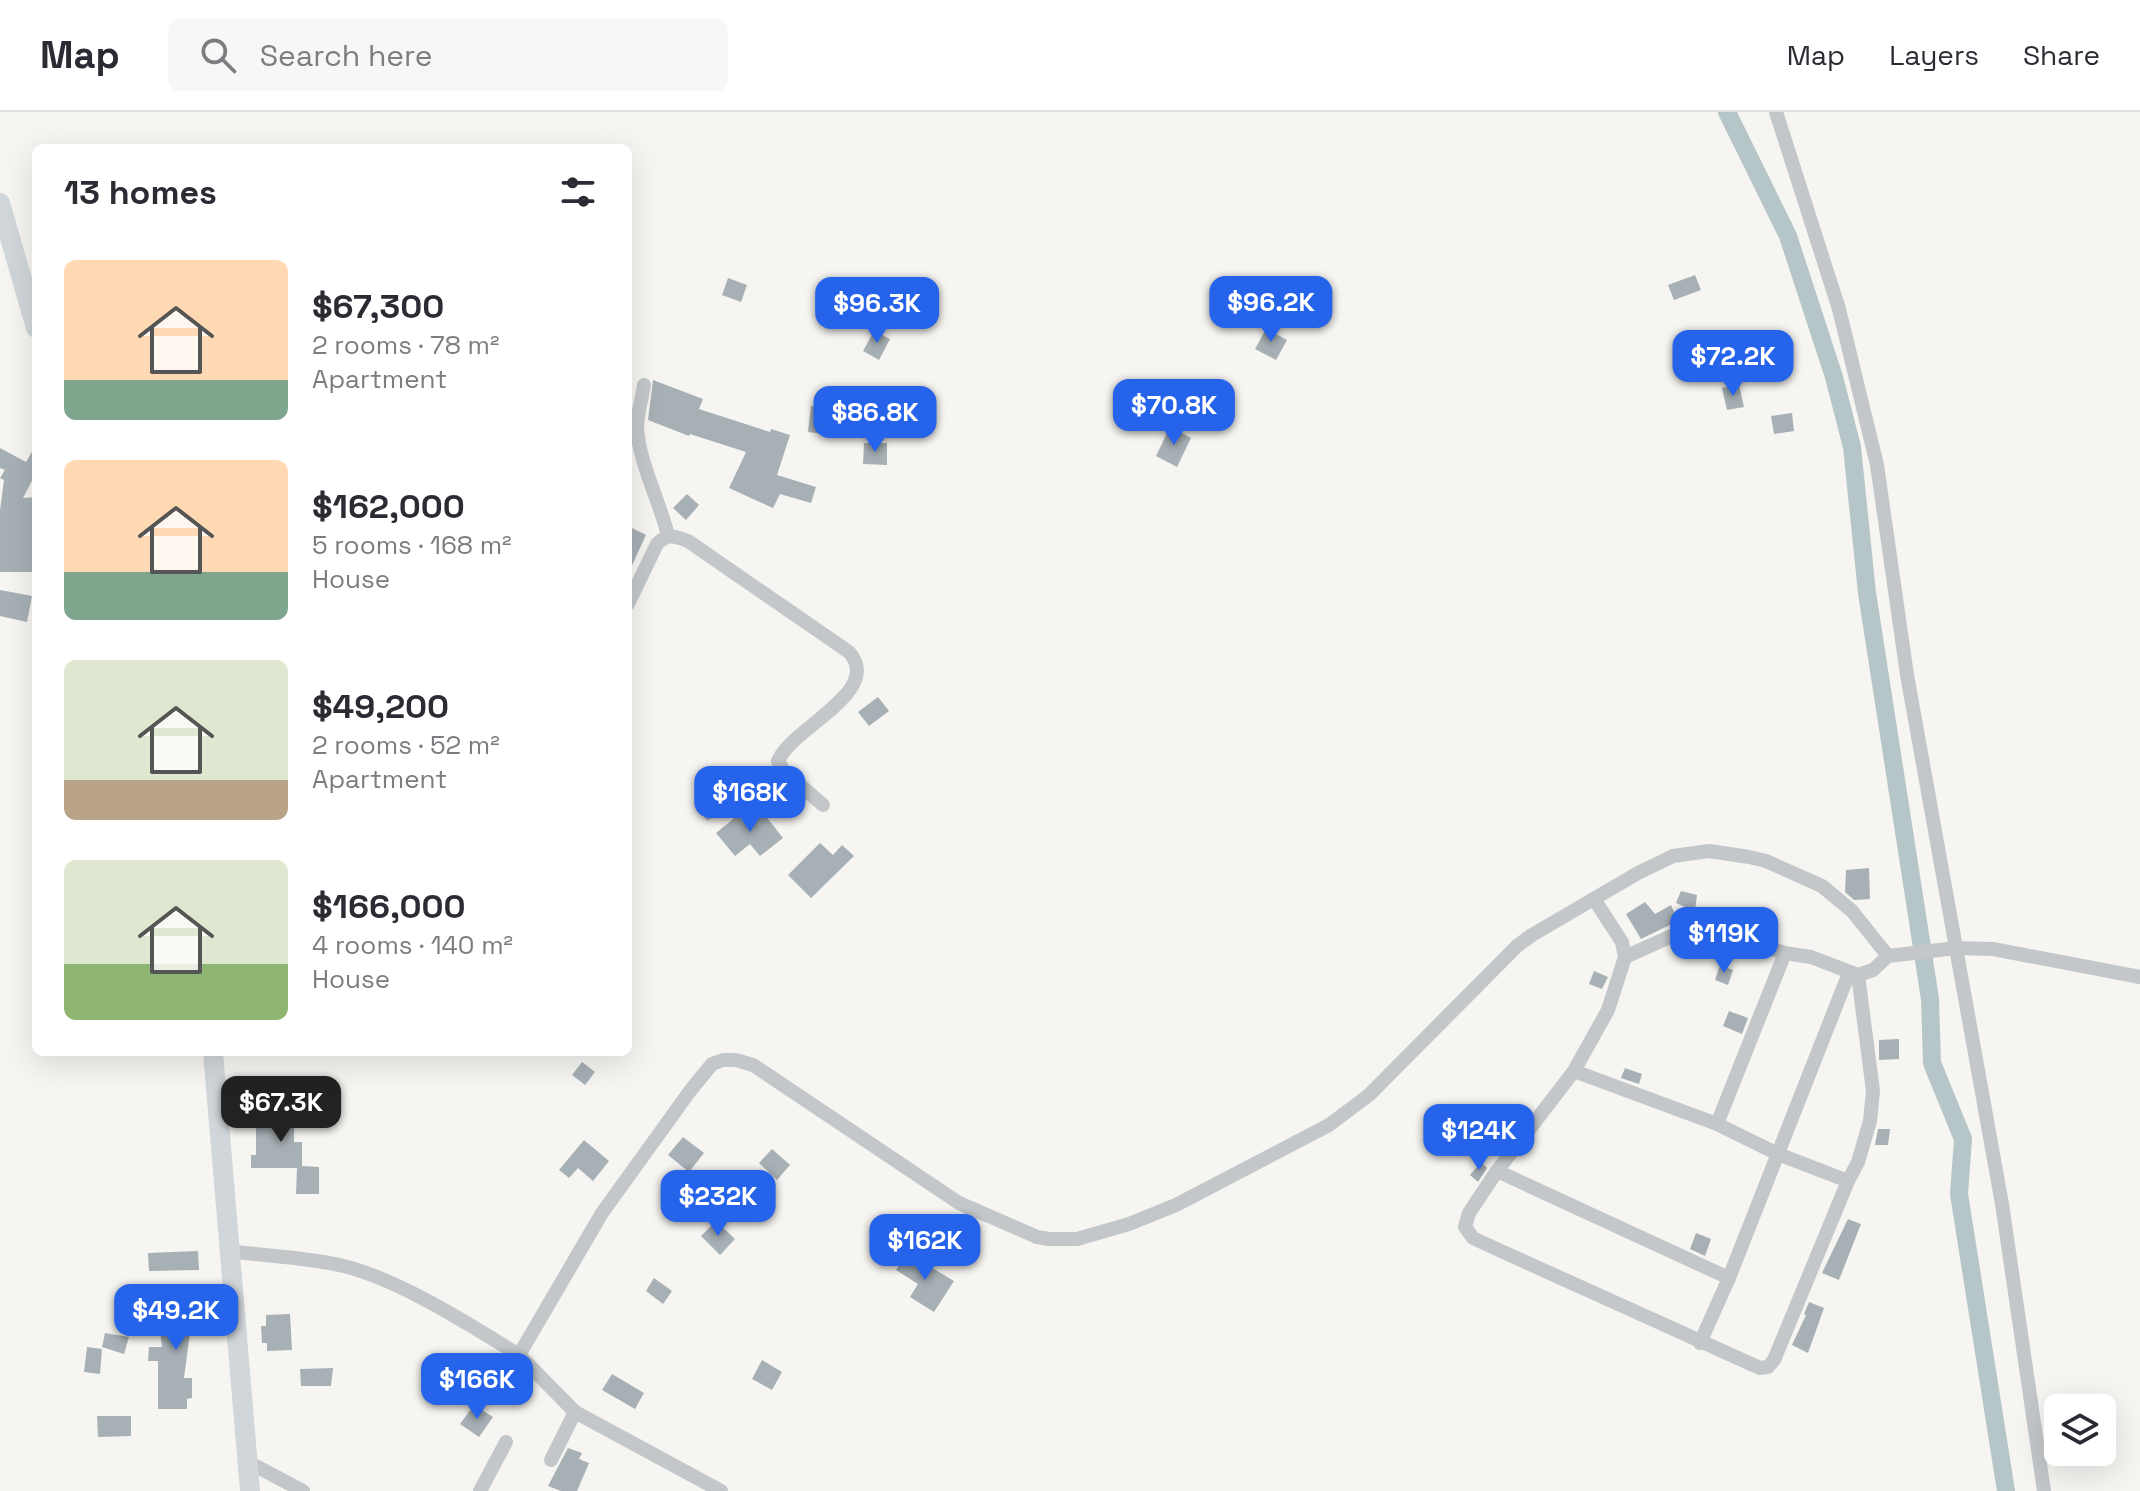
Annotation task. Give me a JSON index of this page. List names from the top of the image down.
{
  "page": {
    "header": "Map",
    "search": "Search here",
    "nav": ["Map", "Layers", "Share"],
    "heading": "13 homes",
    "list": [
      {
        "name": "$67,300",
        "note": "2 rooms · 78 m² · Apartment"
      },
      {
        "name": "$162,000",
        "note": "5 rooms · 168 m² · House"
      },
      {
        "name": "$49,200",
        "note": "2 rooms · 52 m² · Apartment"
      },
      {
        "name": "$166,000",
        "note": "4 rooms · 140 m² · House"
      }
    ],
    "price": [
      "$96.2K",
      "$96.3K",
      "$72.2K",
      "$70.8K",
      "$86.8K",
      "$168K",
      "$119K",
      "$67.3K",
      "$124K",
      "$232K",
      "$162K",
      "$49.2K",
      "$166K"
    ]
  }
}
